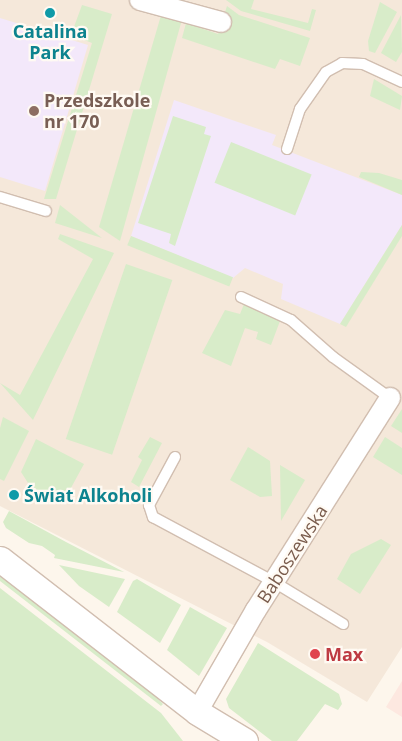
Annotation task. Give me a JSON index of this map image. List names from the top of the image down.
{
  "streets": {
    "street": ["Baboszewska"]
  },
  "places": [
    "Catalina Park",
    "Przedszkole nr 170",
    "Świat Alkoholi",
    "Max"
  ]
}
